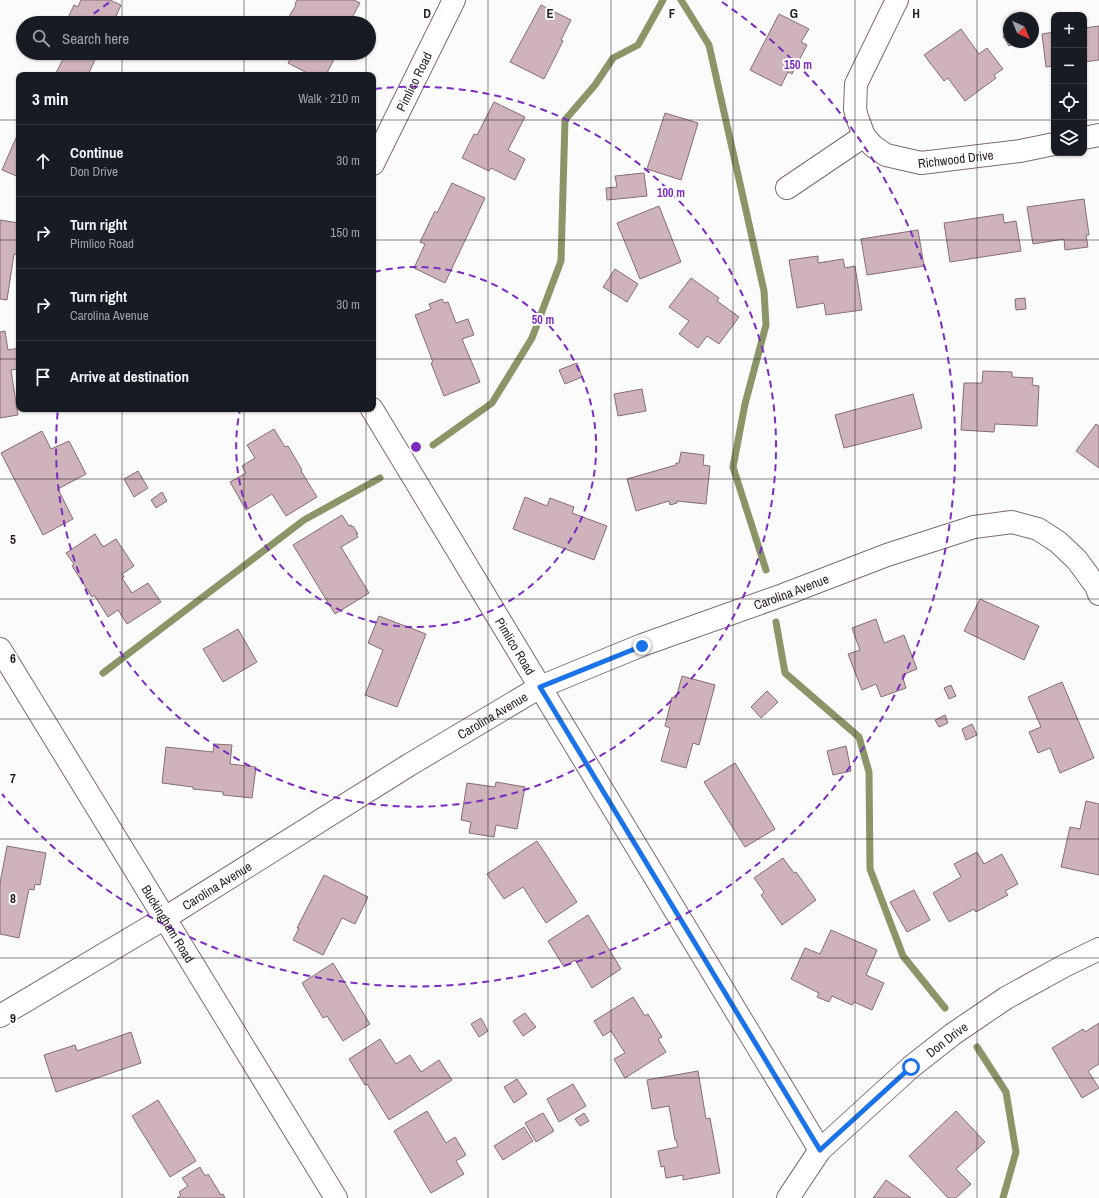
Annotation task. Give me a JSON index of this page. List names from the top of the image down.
{
  "streets": {
    "street": [
      "Pimlico Road",
      "Richwood Drive",
      "Carolina Avenue",
      "Buckingham Road",
      "Don Drive"
    ]
  },
  "crossings": [
    ["Pimlico Road", "Carolina Avenue"],
    ["Pimlico Road", "Don Drive"],
    ["Carolina Avenue", "Buckingham Road"]
  ],
  "north": "bottom right",
  "page": {
    "map_buttons": ["+", "−"],
    "search": "Search here",
    "heading": ["3 min", "Walk · 210 m"],
    "list": [
      ["Continue", "Don Drive", "30 m"],
      ["Turn right", "Pimlico Road", "150 m"],
      ["Turn right", "Carolina Avenue", "30 m"],
      "Arrive at destination"
    ]
  },
  "grid": {
    "columns": [
      "D",
      "E",
      "F",
      "G",
      "H"
    ],
    "rows": [
      "5",
      "6",
      "7",
      "8",
      "9"
    ]
  },
  "rings": ["150 m", "100 m", "50 m"]
}
